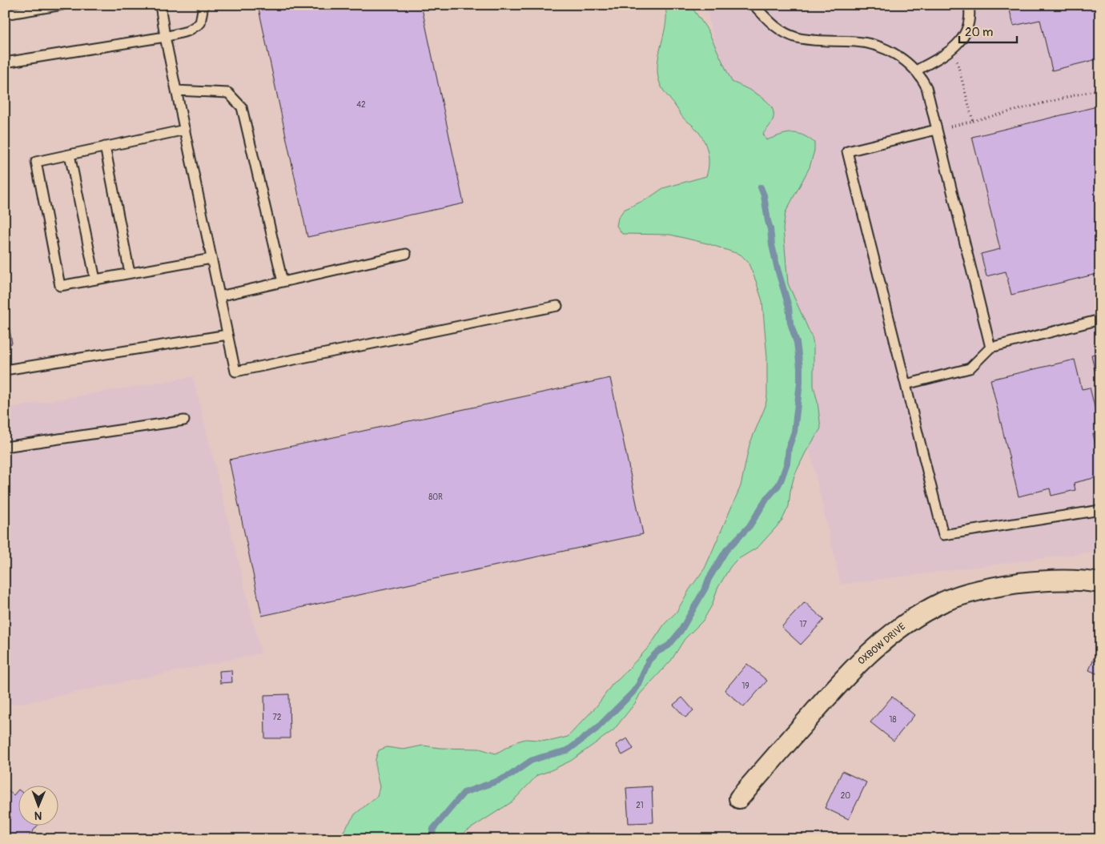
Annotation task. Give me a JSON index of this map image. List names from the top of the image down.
{
  "streets": {
    "street": ["OXBOW DRIVE"]
  },
  "house_numbers": [
    "42",
    "80R",
    "17",
    "19",
    "72",
    "18",
    "20",
    "21"
  ],
  "scale_bar": "20 m",
  "north": "bottom"
}
